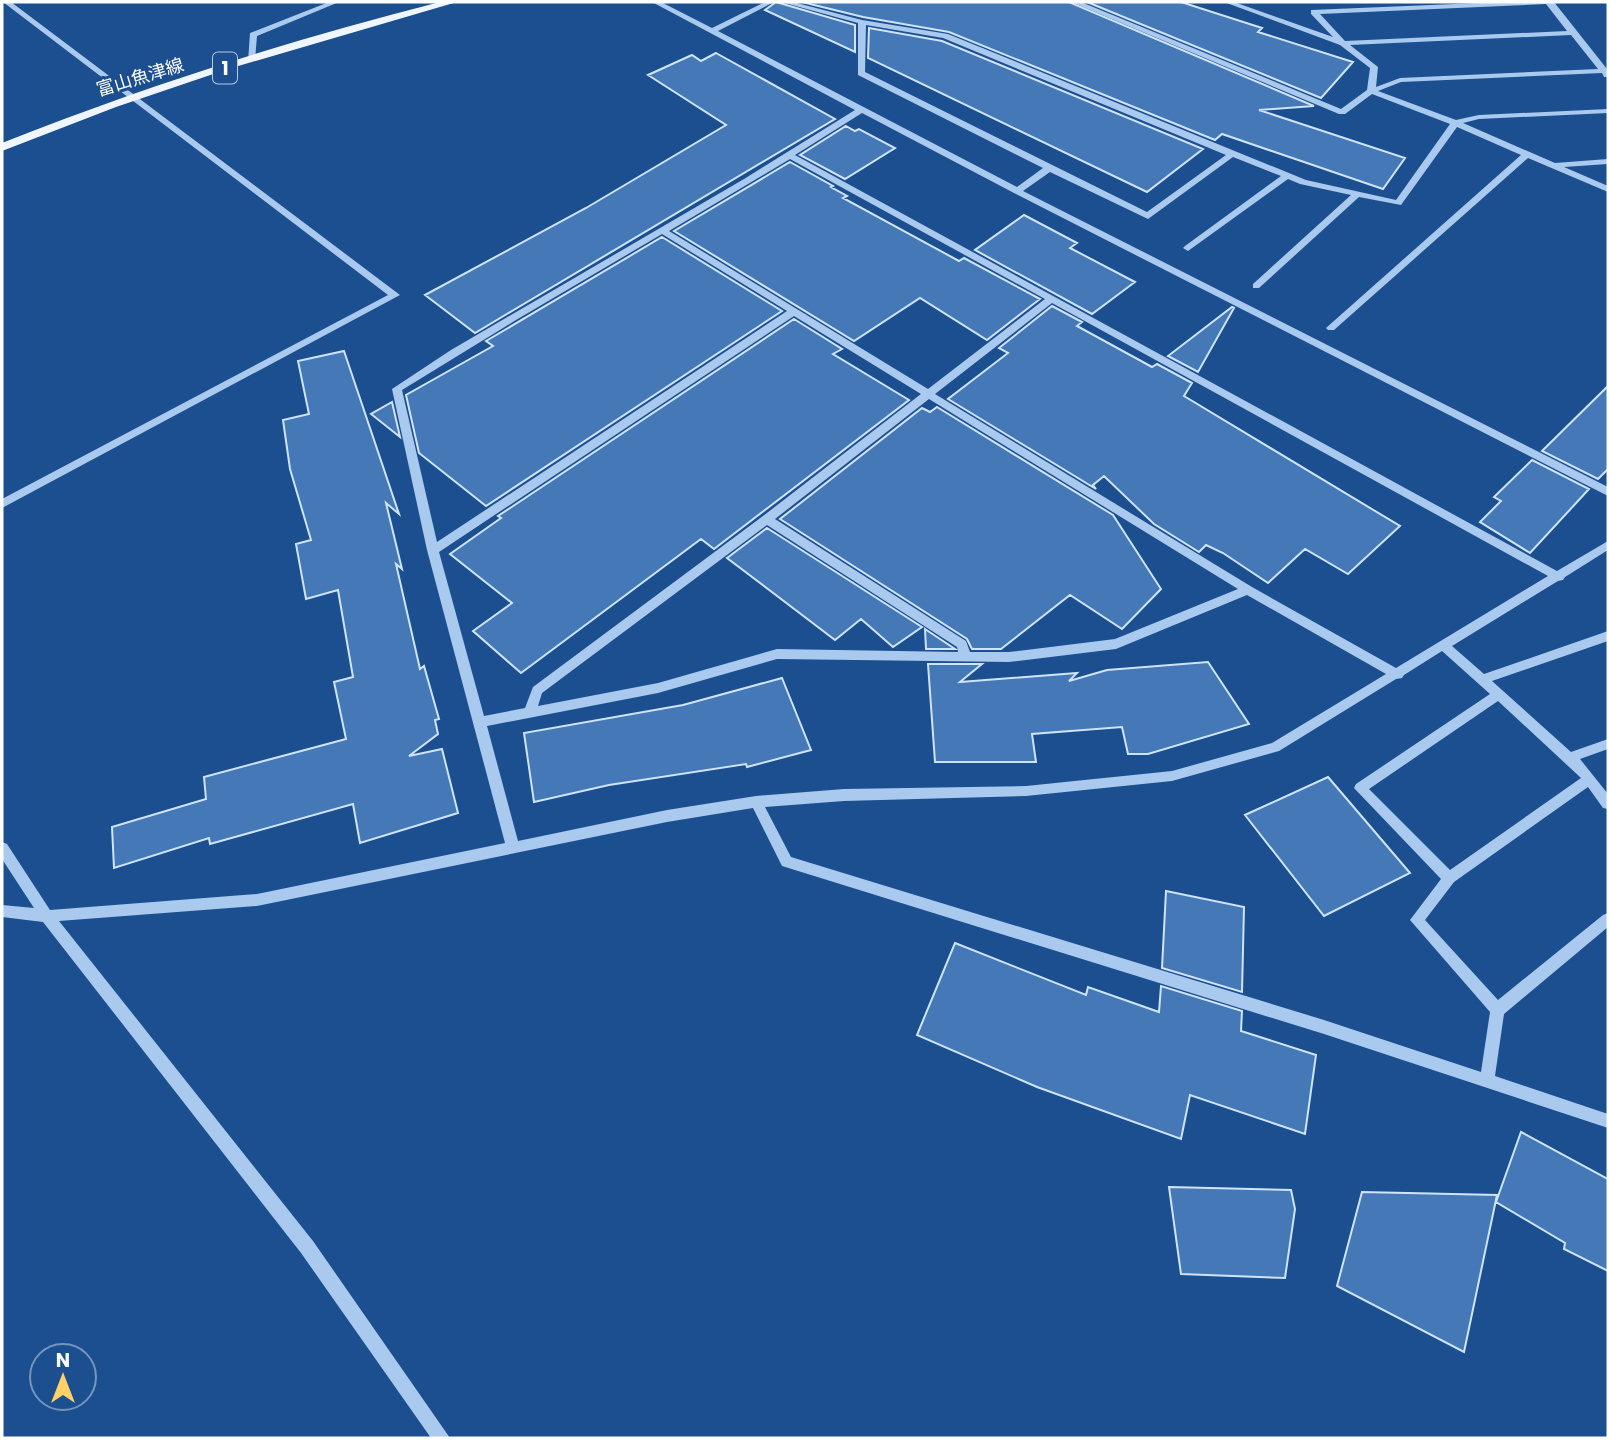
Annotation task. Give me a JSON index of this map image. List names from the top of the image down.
{
  "streets": {
    "main road": ["1", "富山魚津線"]
  },
  "north": "top"
}
